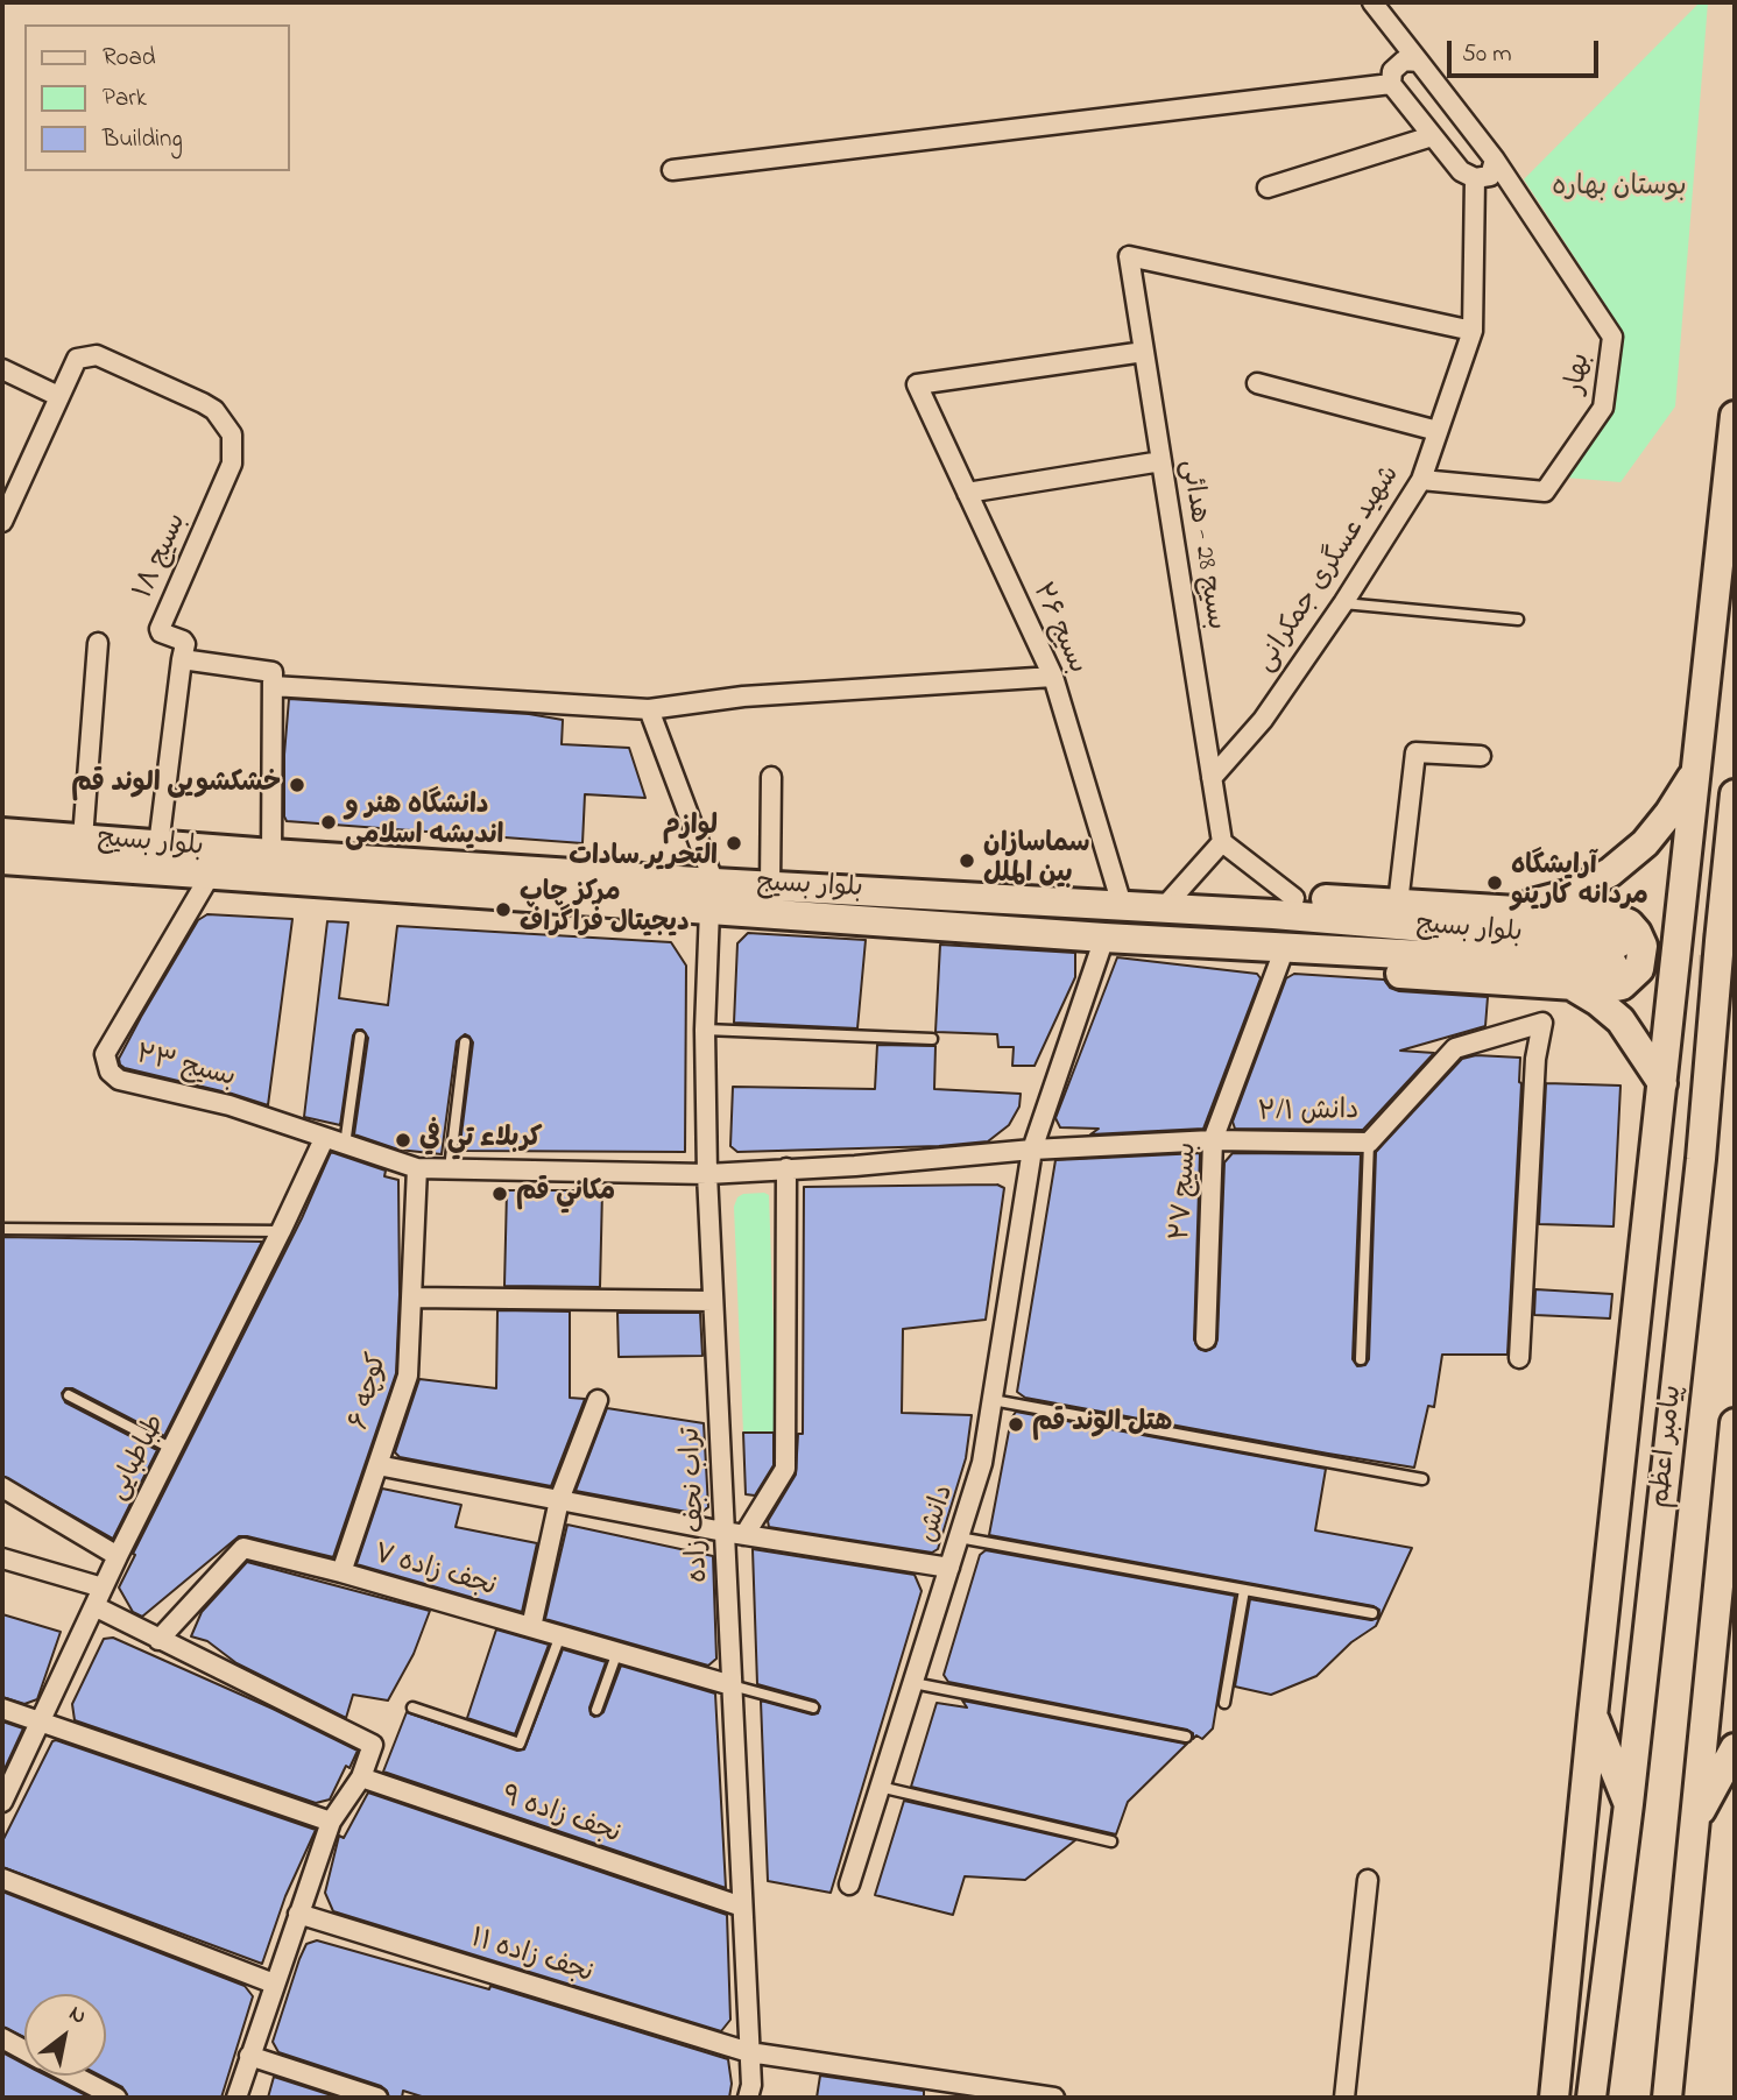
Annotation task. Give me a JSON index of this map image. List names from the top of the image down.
{
  "streets": {
    "main road": ["بلوار بسیج", "پیامبر اعظم"],
    "street": [
      "بهار",
      "بسیج 28 - هدائی",
      "بسیج ۱۸",
      "شهید عسگری جمکرانی",
      "بسیج ۲۶",
      "بسیج ۲۳",
      "دانش ۲/۱",
      "بسیج ۲۷",
      "کوچه ۶",
      "طباطبایی",
      "تراب نجف زاده",
      "دانش",
      "نجف زاده ۷",
      "نجف زاده ۹",
      "نجف زاده ۱۱"
    ]
  },
  "crossings": [
    ["بهار", "شهید عسگری جمکرانی"],
    ["بسیج 28 - هدائی", "شهید عسگری جمکرانی"],
    ["بسیج 28 - هدائی", "بسیج ۲۶"],
    ["بسیج ۲۶", "بلوار بسیج"],
    ["بلوار بسیج", "بسیج ۲۳"],
    ["بلوار بسیج", "بسیج ۲۷"],
    ["بلوار بسیج", "تراب نجف زاده"],
    ["بلوار بسیج", "دانش"],
    ["بسیج ۲۳", "دانش ۲/۱"],
    ["بسیج ۲۳", "طباطبایی"],
    ["دانش ۲/۱", "بسیج ۲۷"],
    ["دانش ۲/۱", "کوچه ۶"],
    ["دانش ۲/۱", "طباطبایی"],
    ["دانش ۲/۱", "تراب نجف زاده"],
    ["دانش ۲/۱", "دانش"],
    ["کوچه ۶", "نجف زاده ۷"],
    ["تراب نجف زاده", "نجف زاده ۷"],
    ["تراب نجف زاده", "نجف زاده ۹"],
    ["تراب نجف زاده", "نجف زاده ۱۱"]
  ],
  "parks": ["بوستان بهاره"],
  "places": [
    "خشکشویی الوند قم",
    "دانشگاه هنر و اندیشه اسلامی",
    "لوازم التحریر سادات",
    "سماسازان بین الملل",
    "آرایشگاه مردانه کارینو",
    "مرکز چاپ دیجیتال فراگراف",
    "كربلاء تي في",
    "مكاني قم",
    "هتل الوند قم"
  ],
  "legend": ["Road", "Park", "Building"],
  "scale_bar": "50 m",
  "north": "top right"
}
